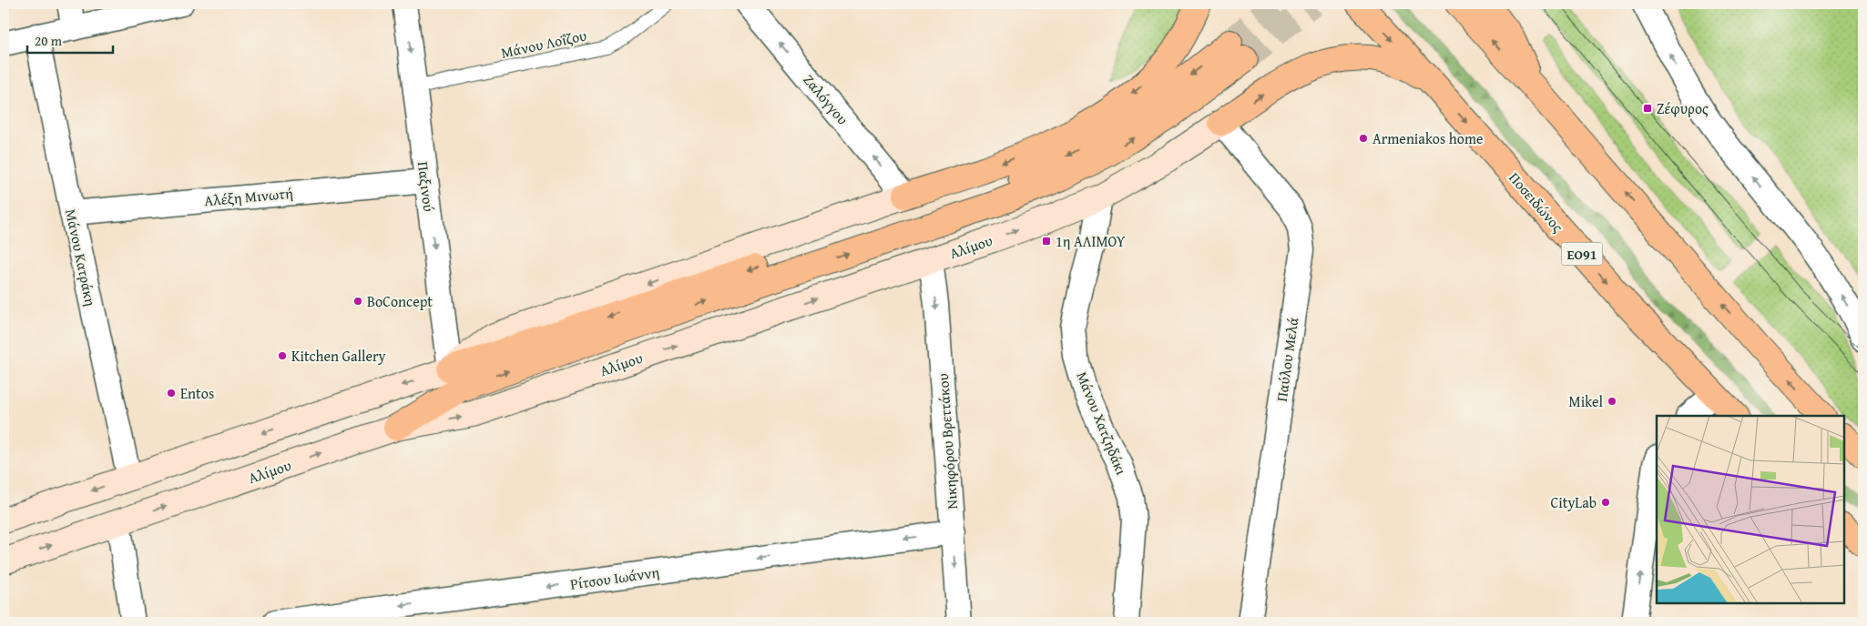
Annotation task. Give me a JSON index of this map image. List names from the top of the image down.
{
  "streets": {
    "highway": ["Ποσειδώνος", "ΕΟ91"],
    "main road": ["Αλίμου"],
    "street": [
      "Ζαλόγγου",
      "Παξινού",
      "Αλέξη Μινωτή",
      "Μάνου Κατράκη",
      "Παύλου Μελά",
      "Μάνου Χατζηδάκι",
      "Νικηφόρου Βρεττάκου",
      "Ρίτσου Ιωάννη"
    ],
    "lane": ["Μάνου Λοΐζου"]
  },
  "crossings": [
    ["Μάνου Λοΐζου", "Παξινού"],
    ["Παξινού", "Αλέξη Μινωτή"],
    ["Αλέξη Μινωτή", "Μάνου Κατράκη"],
    ["Αλίμου", "Παύλου Μελά"],
    ["Αλίμου", "Μάνου Χατζηδάκι"],
    ["Αλίμου", "Νικηφόρου Βρεττάκου"],
    ["Νικηφόρου Βρεττάκου", "Ρίτσου Ιωάννη"]
  ],
  "one_way": [
    "Ζαλόγγου",
    "Παξινού",
    "Νικηφόρου Βρεττάκου",
    "Ρίτσου Ιωάννη"
  ],
  "places": {
    "transit": ["Ζέφυρος", "1η ΑΛΙΜΟΥ"],
    "other": [
      "Armeniakos home",
      "BoConcept",
      "Kitchen Gallery",
      "Entos",
      "Mikel",
      "CityLab"
    ]
  },
  "scale_bar": "20 m"
}
